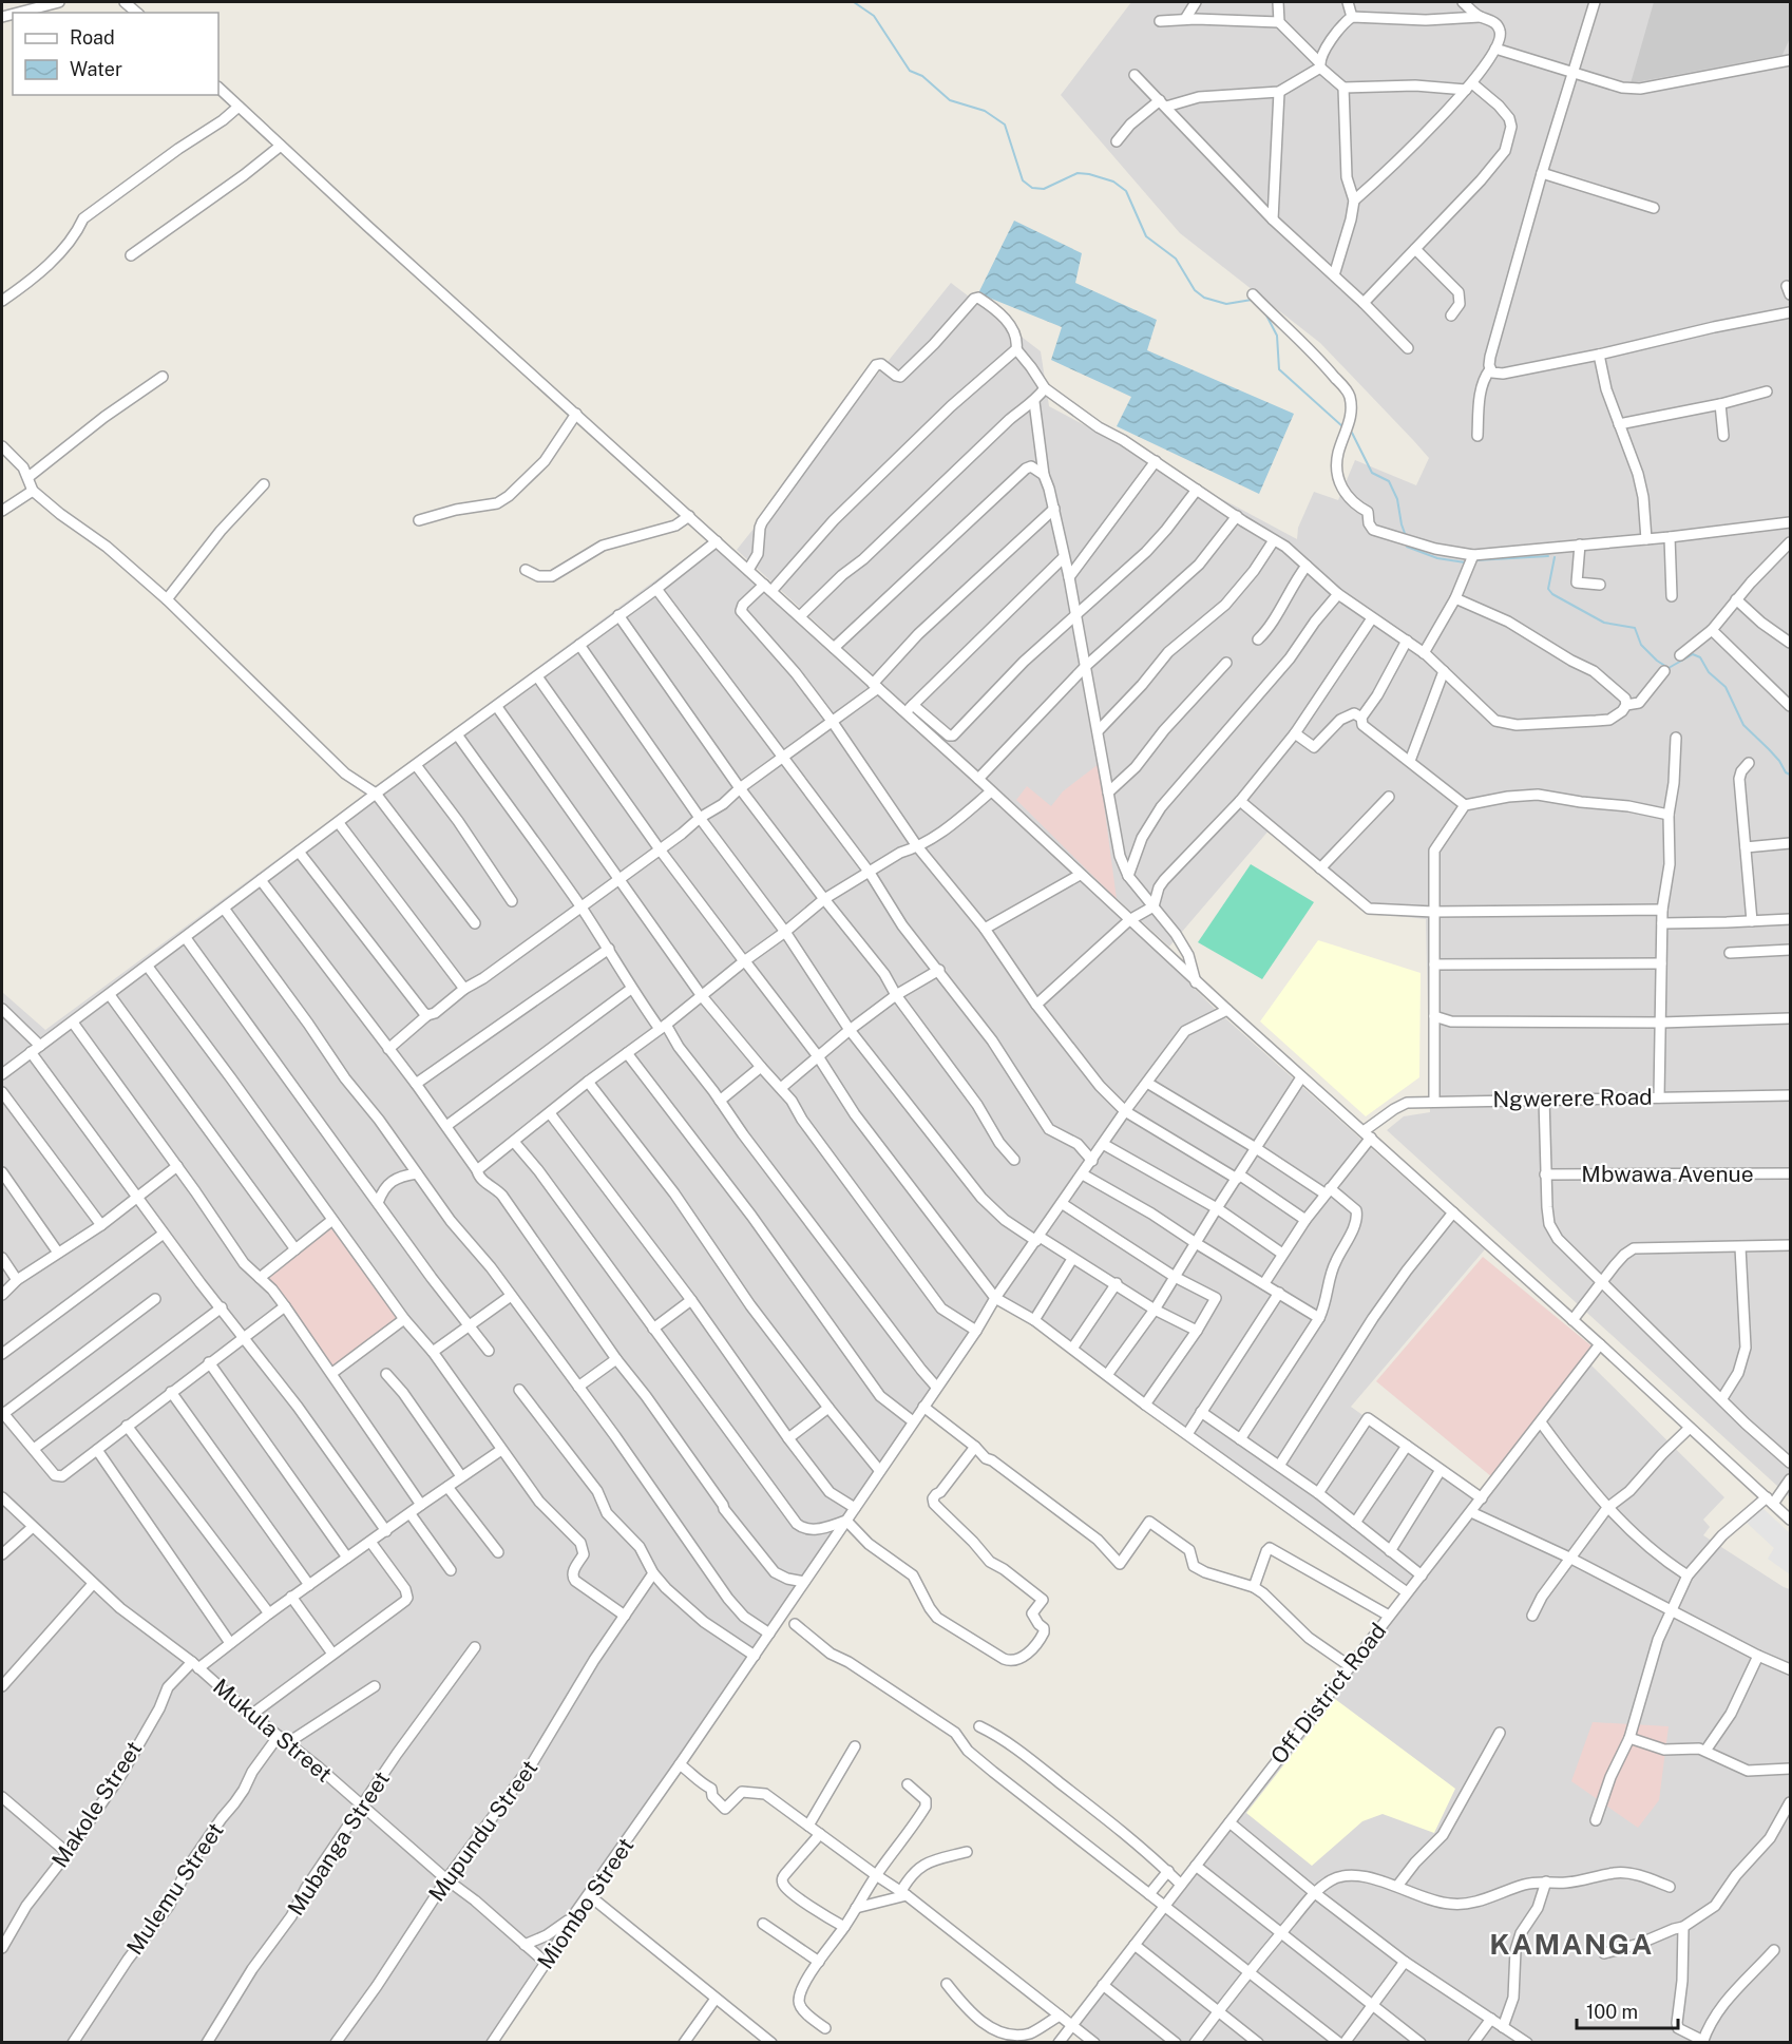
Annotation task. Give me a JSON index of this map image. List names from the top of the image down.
{
  "streets": {
    "street": [
      "Ngwerere Road",
      "Mbwawa Avenue",
      "Off District Road",
      "Mukula Street",
      "Makole Street",
      "Mupundu Street",
      "Mubanga Street",
      "Mulemu Street",
      "Miombo Street"
    ]
  },
  "crossings": [
    ["Mukula Street", "Makole Street"],
    ["Mukula Street", "Mupundu Street"],
    ["Mukula Street", "Mubanga Street"],
    ["Mukula Street", "Mulemu Street"],
    ["Mukula Street", "Miombo Street"]
  ],
  "districts": ["KAMANGA"],
  "legend": ["Road", "Water"],
  "scale_bar": "100 m"
}
